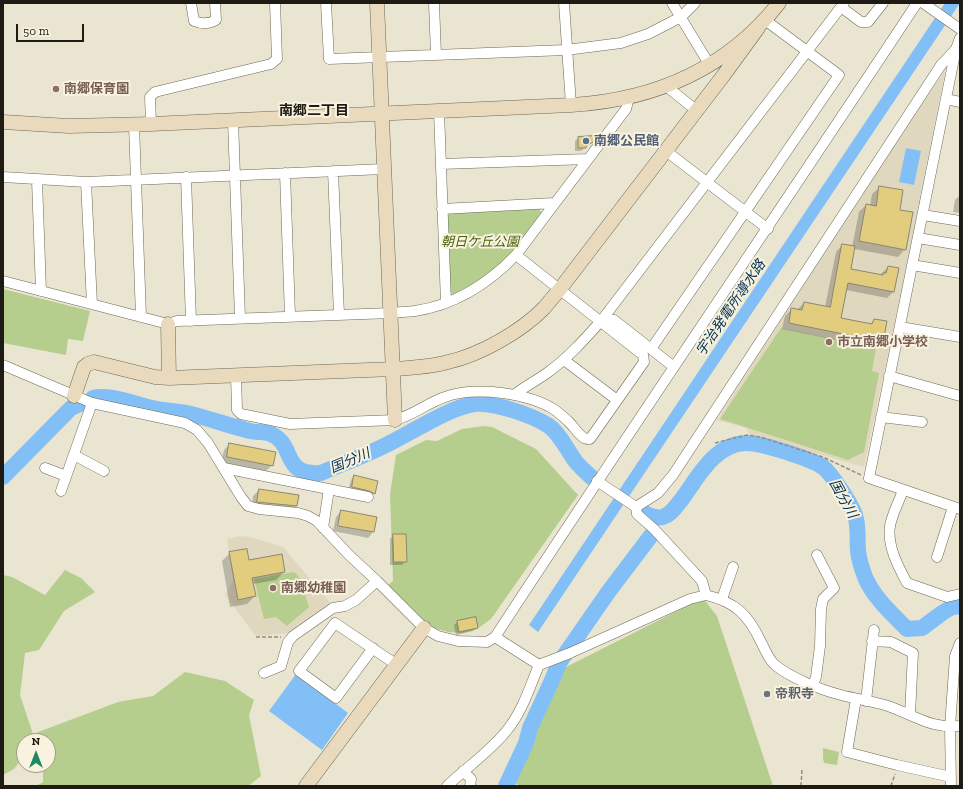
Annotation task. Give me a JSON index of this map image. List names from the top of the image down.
{
  "districts": ["南郷二丁目"],
  "water": ["宇治発電所導水路", "国分川"],
  "parks": ["朝日ケ丘公園"],
  "places": [
    "南郷保育園",
    "南郷公民館",
    "市立南郷小学校",
    "南郷幼稚園",
    "帝釈寺"
  ],
  "scale_bar": "50 m",
  "north": "top"
}
